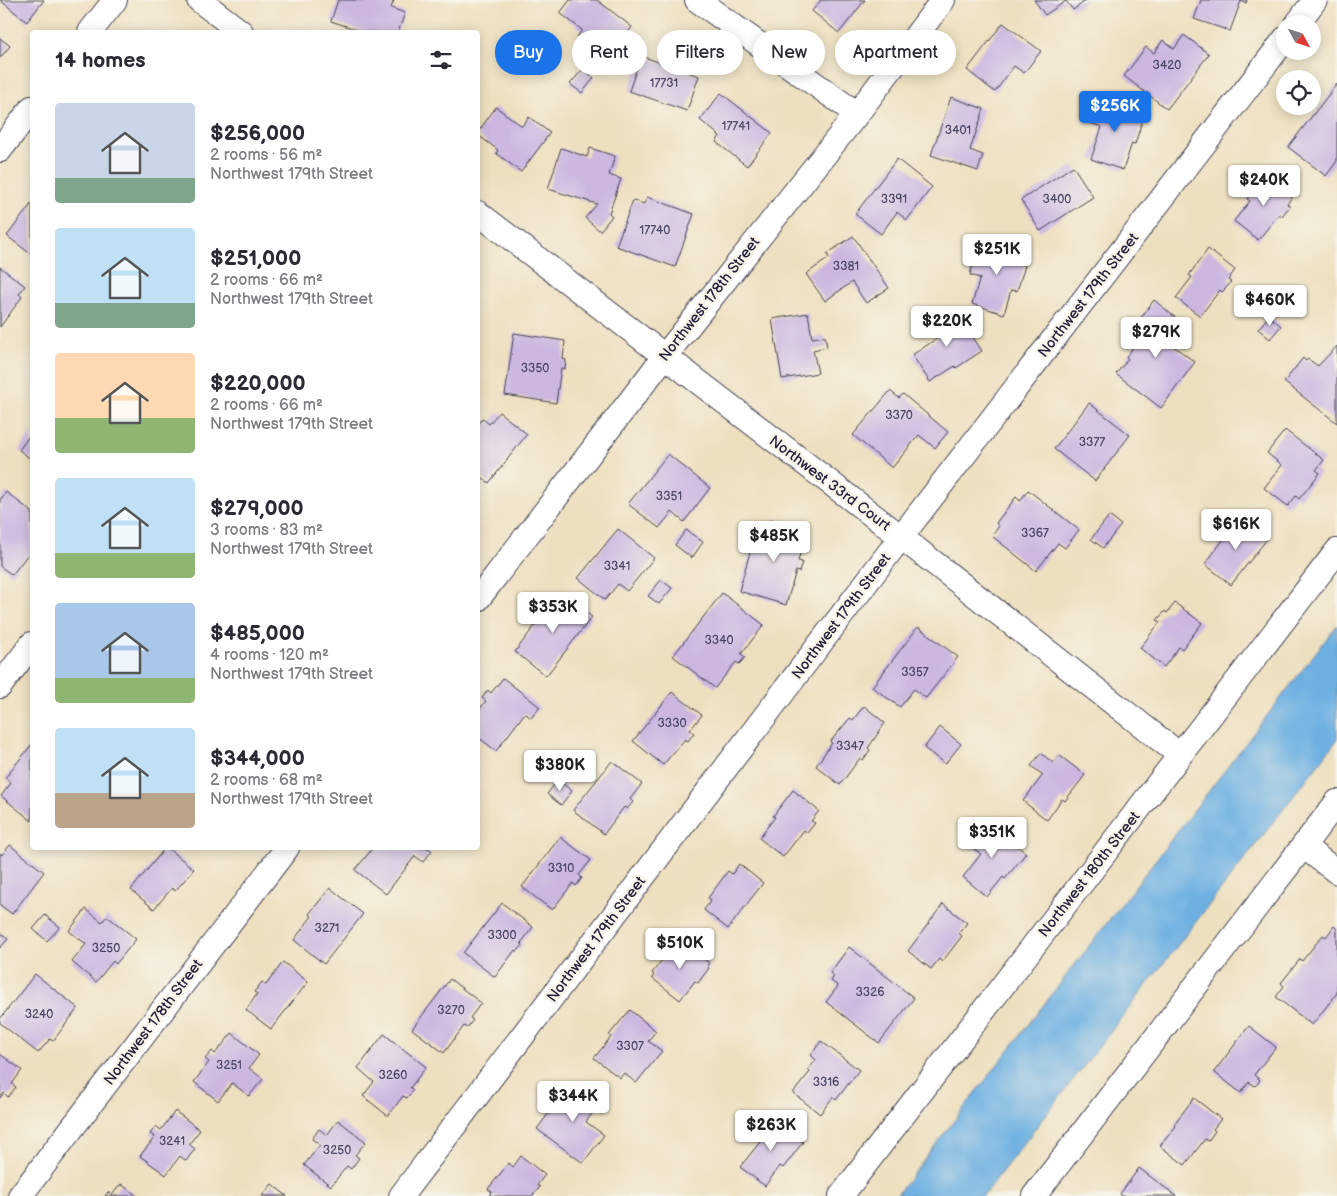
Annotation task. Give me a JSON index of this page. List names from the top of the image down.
{
  "streets": {
    "street": [
      "Northwest 179th Street",
      "Northwest 178th Street",
      "Northwest 33rd Court",
      "Northwest 180th Street"
    ]
  },
  "crossings": [
    ["Northwest 179th Street", "Northwest 33rd Court"],
    ["Northwest 178th Street", "Northwest 33rd Court"],
    ["Northwest 33rd Court", "Northwest 180th Street"]
  ],
  "house_numbers": [
    "3420",
    "17731",
    "17741",
    "3401",
    "3391",
    "3400",
    "17740",
    "3381",
    "3350",
    "3370",
    "3377",
    "3351",
    "3367",
    "3341",
    "3340",
    "3357",
    "3330",
    "3347",
    "3310",
    "3271",
    "3300",
    "3250",
    "3326",
    "3270",
    "3240",
    "3307",
    "3251",
    "3260",
    "3316",
    "3241",
    "3250"
  ],
  "north": "bottom right",
  "page": {
    "chip": [
      "Buy",
      "Rent",
      "Filters",
      "New",
      "Apartment"
    ],
    "heading": "14 homes",
    "list": [
      {
        "name": "$256,000",
        "note": "2 rooms · 56 m² · Northwest 179th Street"
      },
      {
        "name": "$251,000",
        "note": "2 rooms · 66 m² · Northwest 179th Street"
      },
      {
        "name": "$220,000",
        "note": "2 rooms · 66 m² · Northwest 179th Street"
      },
      {
        "name": "$279,000",
        "note": "3 rooms · 83 m² · Northwest 179th Street"
      },
      {
        "name": "$485,000",
        "note": "4 rooms · 120 m² · Northwest 179th Street"
      },
      {
        "name": "$344,000",
        "note": "2 rooms · 68 m² · Northwest 179th Street"
      }
    ],
    "price": [
      "$256K",
      "$240K",
      "$251K",
      "$460K",
      "$220K",
      "$279K",
      "$616K",
      "$485K",
      "$353K",
      "$380K",
      "$351K",
      "$510K",
      "$344K",
      "$263K"
    ]
  }
}
